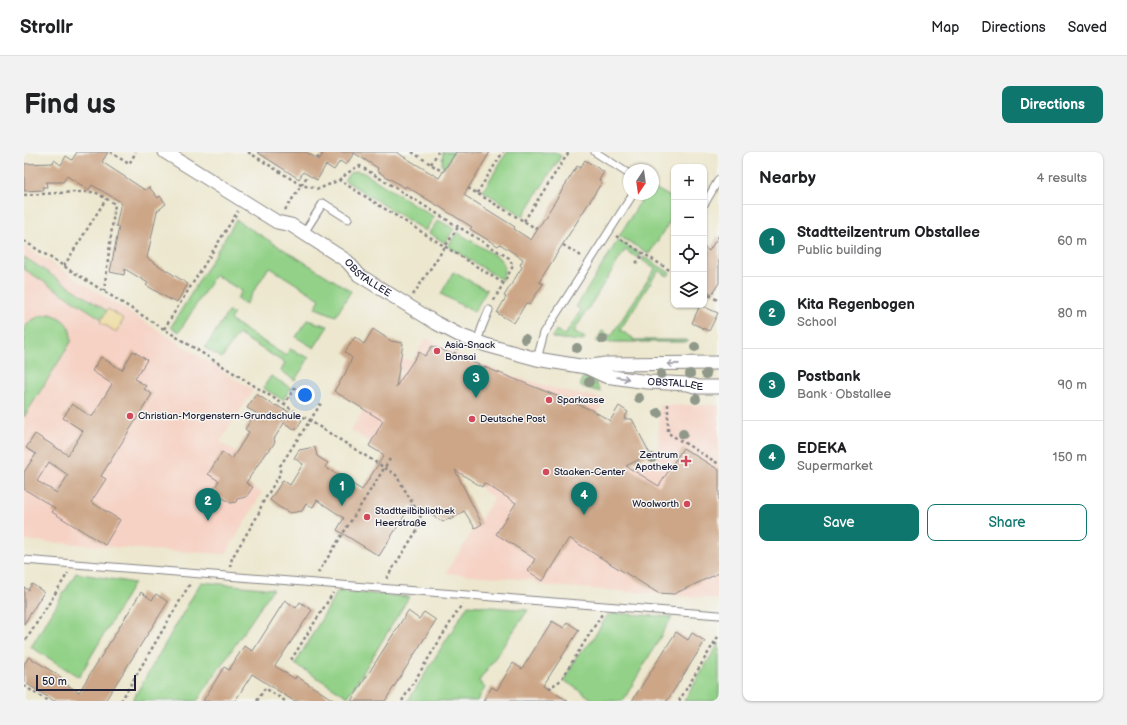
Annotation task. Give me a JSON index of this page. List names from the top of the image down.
{
  "streets": {
    "street": ["OBSTALLEE"]
  },
  "places": {
    "other": [
      "Asia-Snack Bonsai",
      "Sparkasse",
      "Christian-Morgenstern-Grundschule",
      "Deutsche Post",
      "Staaken-Center",
      "Woolworth",
      "Stadtteilbibliothek Heerstraße"
    ],
    "health": ["Zentrum Apotheke"]
  },
  "scale_bar": "50 m",
  "north": "bottom",
  "page": {
    "header": "Strollr",
    "nav": ["Map", "Directions", "Saved"],
    "buttons": [
      "Directions",
      ["Save", "Share"]
    ],
    "title": "Find us",
    "heading": ["Nearby", "4 results"],
    "map_buttons": ["+", "−"],
    "list": [
      {
        "mark": "1",
        "name": "Stadtteilzentrum Obstallee",
        "note": "Public building",
        "value": "60 m"
      },
      {
        "mark": "2",
        "name": "Kita Regenbogen",
        "note": "School",
        "value": "80 m"
      },
      {
        "mark": "3",
        "name": "Postbank",
        "note": "Bank · Obstallee",
        "value": "90 m"
      },
      {
        "mark": "4",
        "name": "EDEKA",
        "note": "Supermarket",
        "value": "150 m"
      }
    ],
    "pins": [
      "3",
      "1",
      "4",
      "2"
    ],
    "scale": "50 m"
  }
}
